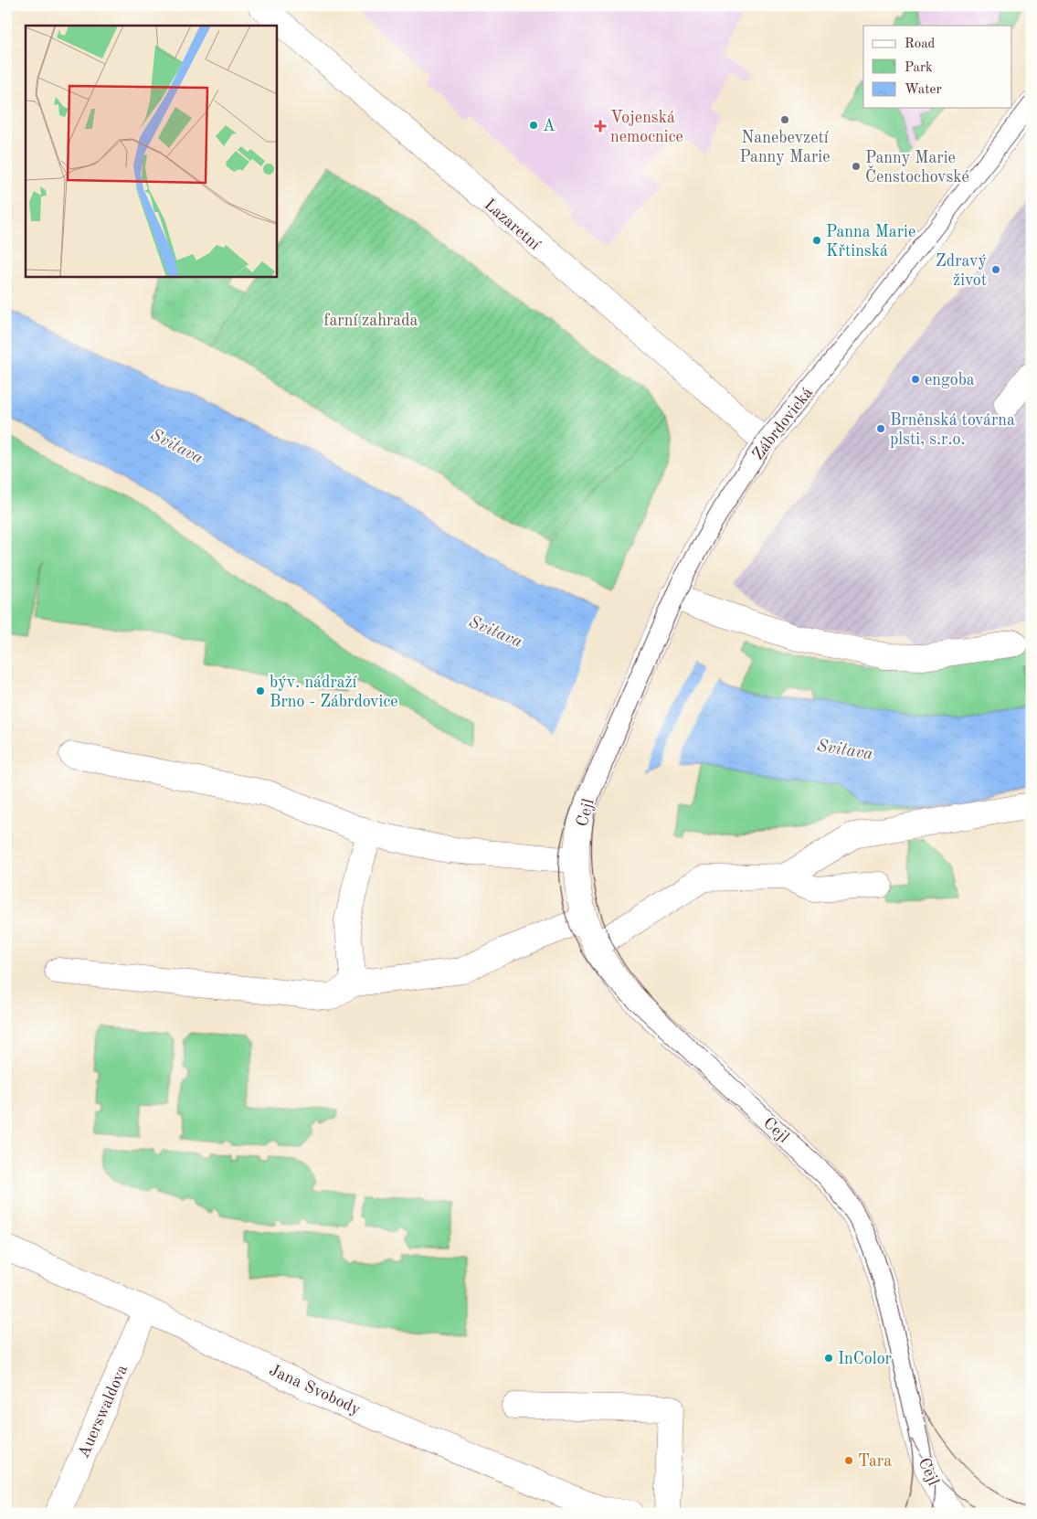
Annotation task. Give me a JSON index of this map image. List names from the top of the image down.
{
  "streets": {
    "street": [
      "Lazaretní",
      "Zábrdovická",
      "Cejl",
      "Jana Svobody",
      "Auerswaldova"
    ]
  },
  "crossings": [
    ["Lazaretní", "Zábrdovická"],
    ["Zábrdovická", "Cejl"],
    ["Jana Svobody", "Auerswaldova"]
  ],
  "water": ["Svitava"],
  "parks": ["farní zahrada"],
  "places": {
    "other": [
      "Nanebevzetí Panny Marie",
      "A",
      "Panny Marie Čenstochovské",
      "Panna Marie Křtinská",
      "Zdravý život",
      "engoba",
      "Brněnská továrna plsti, s.r.o.",
      "býv. nádraží Brno - Zábrdovice",
      "InColor",
      "Tara"
    ],
    "health": ["Vojenská nemocnice"]
  },
  "legend": ["Road", "Park", "Water"]
}
